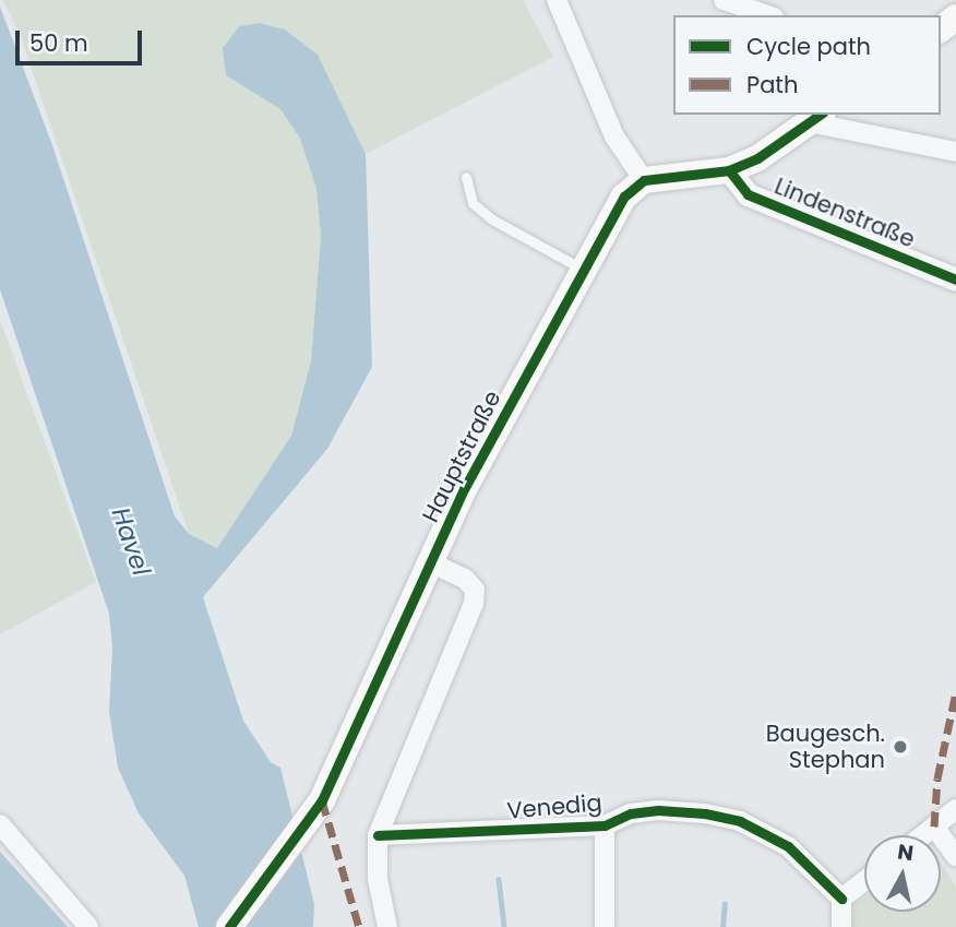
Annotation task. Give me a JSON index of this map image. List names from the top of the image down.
{
  "streets": {
    "main road": ["Hauptstraße"],
    "street": ["Lindenstraße", "Venedig"]
  },
  "water": ["Havel"],
  "places": ["Baugesch. Stephan"],
  "legend": ["Cycle path", "Path"],
  "scale_bar": "50 m",
  "north": "top"
}
